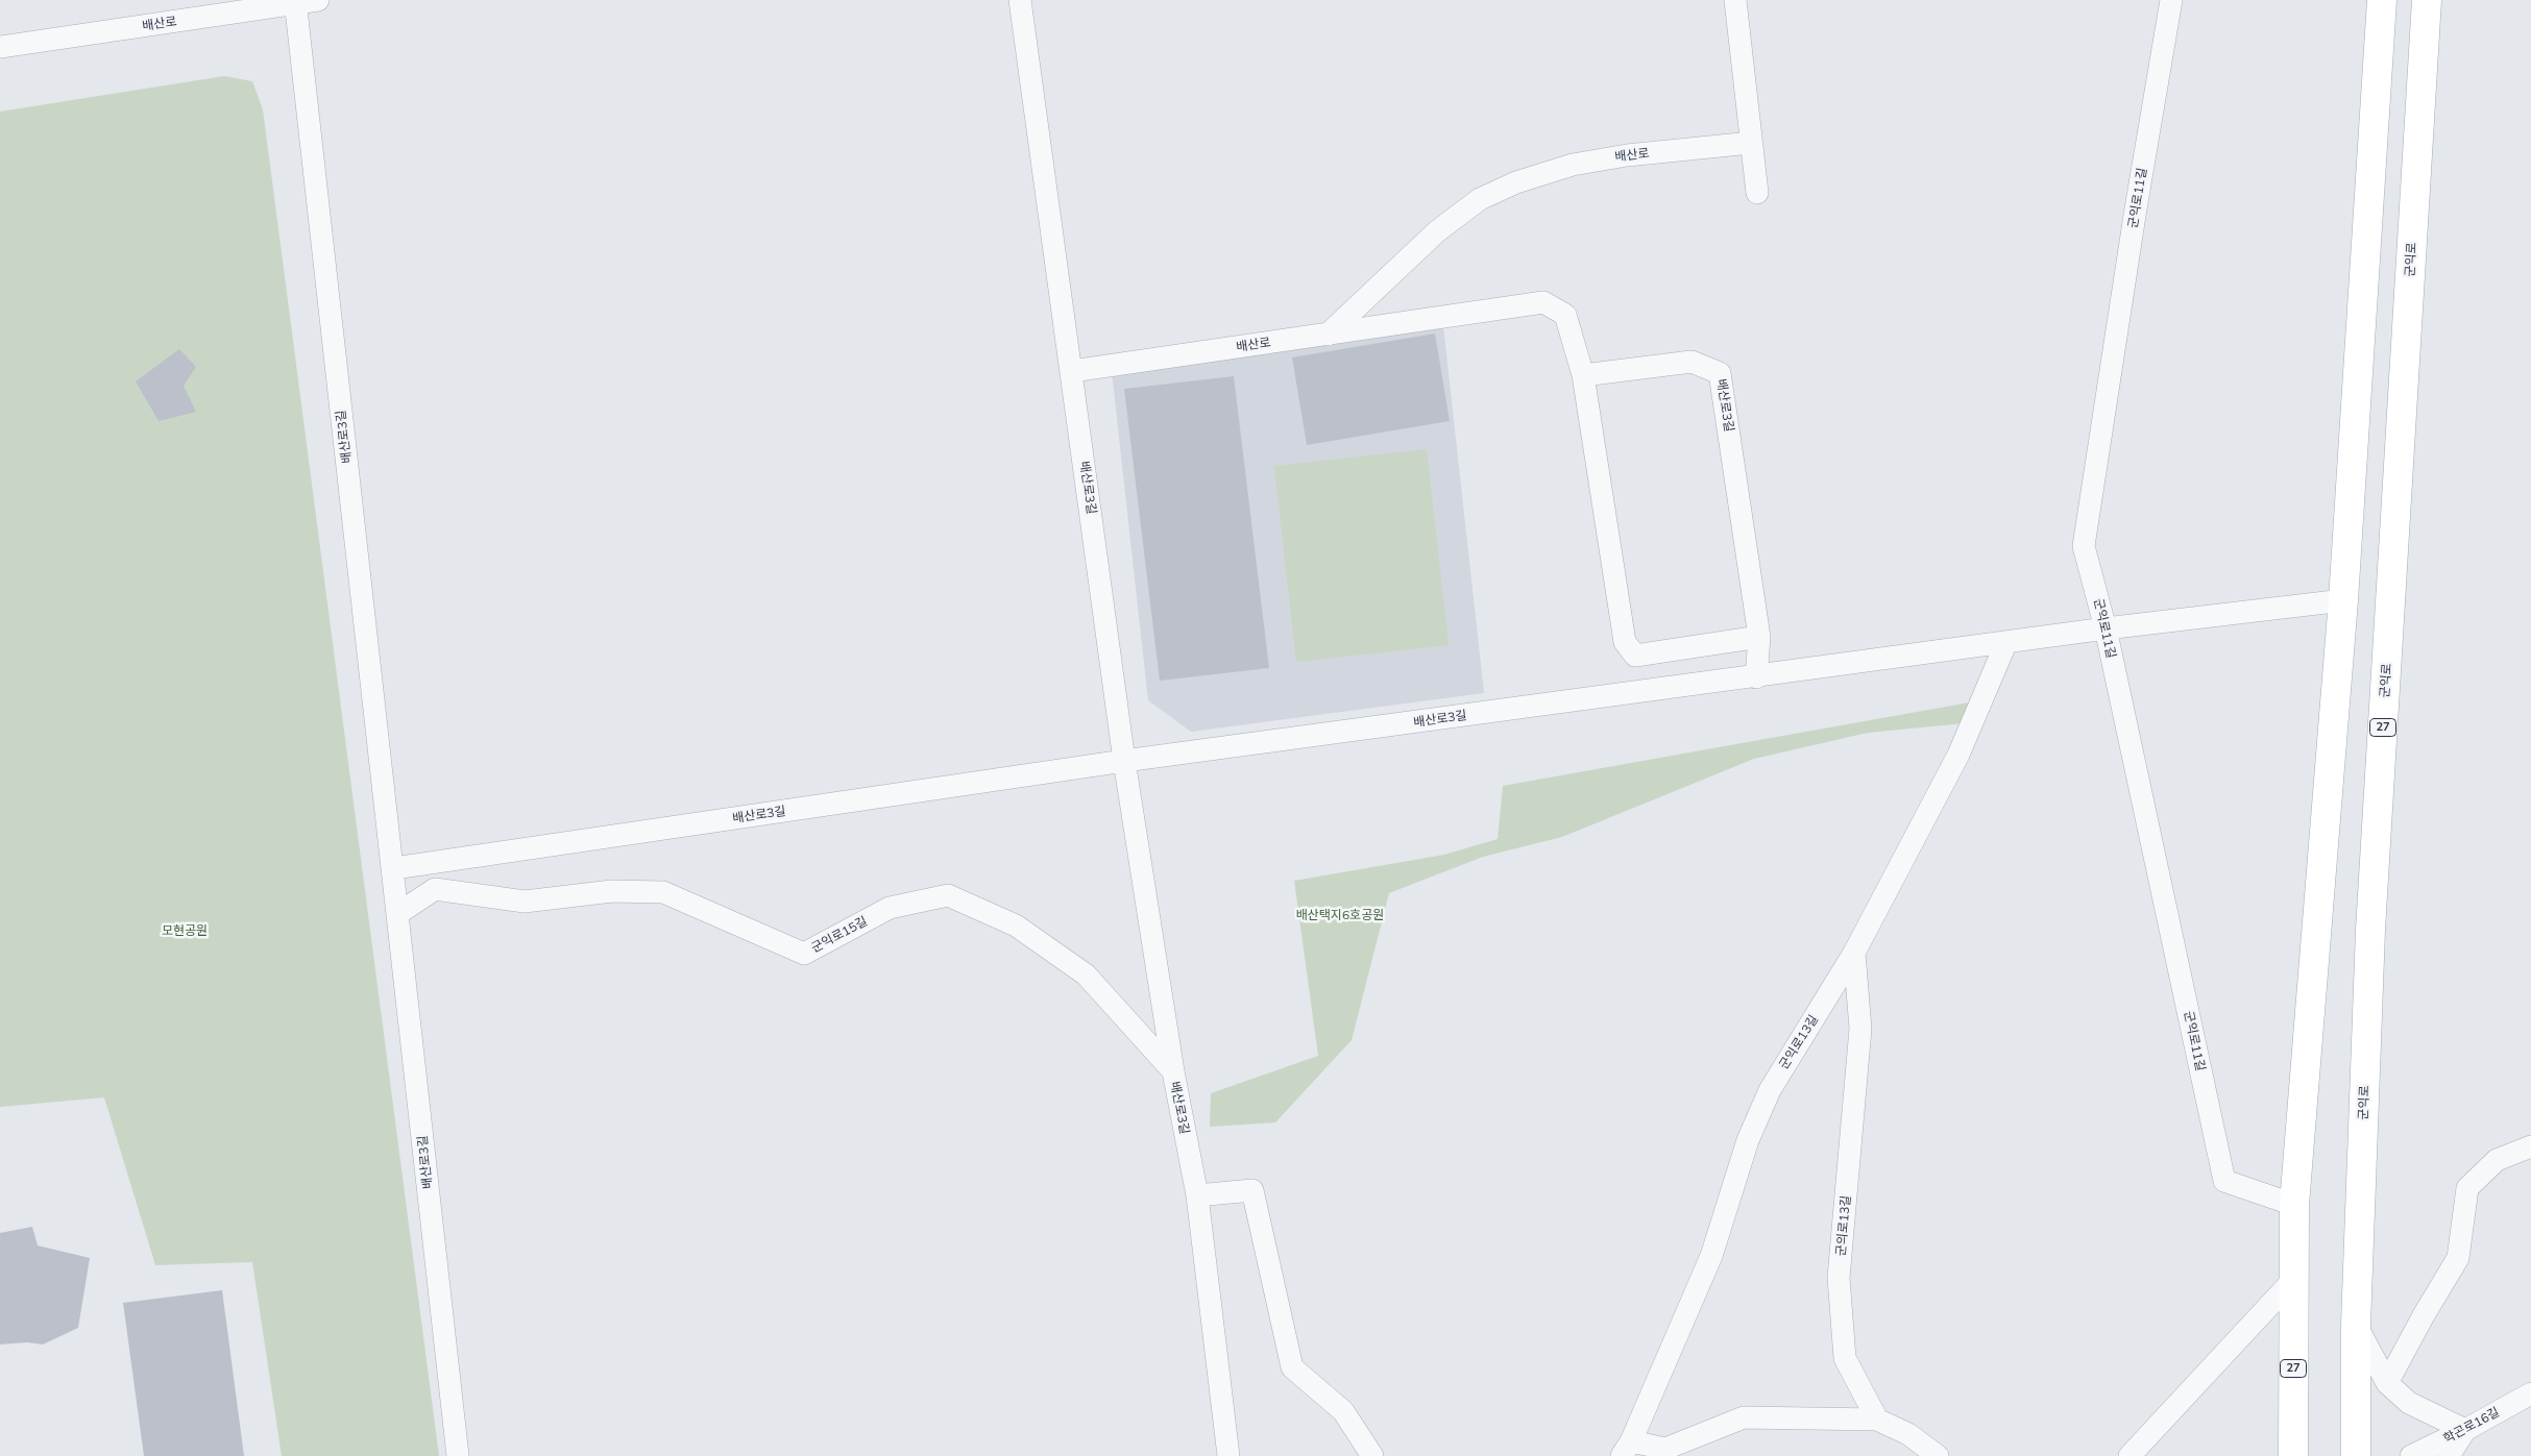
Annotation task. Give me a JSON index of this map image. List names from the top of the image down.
{
  "streets": {
    "main road": ["군익로", "27"],
    "street": [
      "배산로",
      "군익로11길",
      "배산로3길",
      "군익로15길",
      "군익로13길",
      "군의로13길",
      "학곤로16길"
    ]
  },
  "crossings": [
    ["배산로", "배산로3길"],
    ["군익로11길", "배산로3길"],
    ["군익로11길", "27"],
    ["배산로3길", "군익로15길"],
    ["배산로3길", "군익로13길"],
    ["군익로13길", "군의로13길"]
  ],
  "parks": ["배산택지6호공원", "모현공원"]
}
